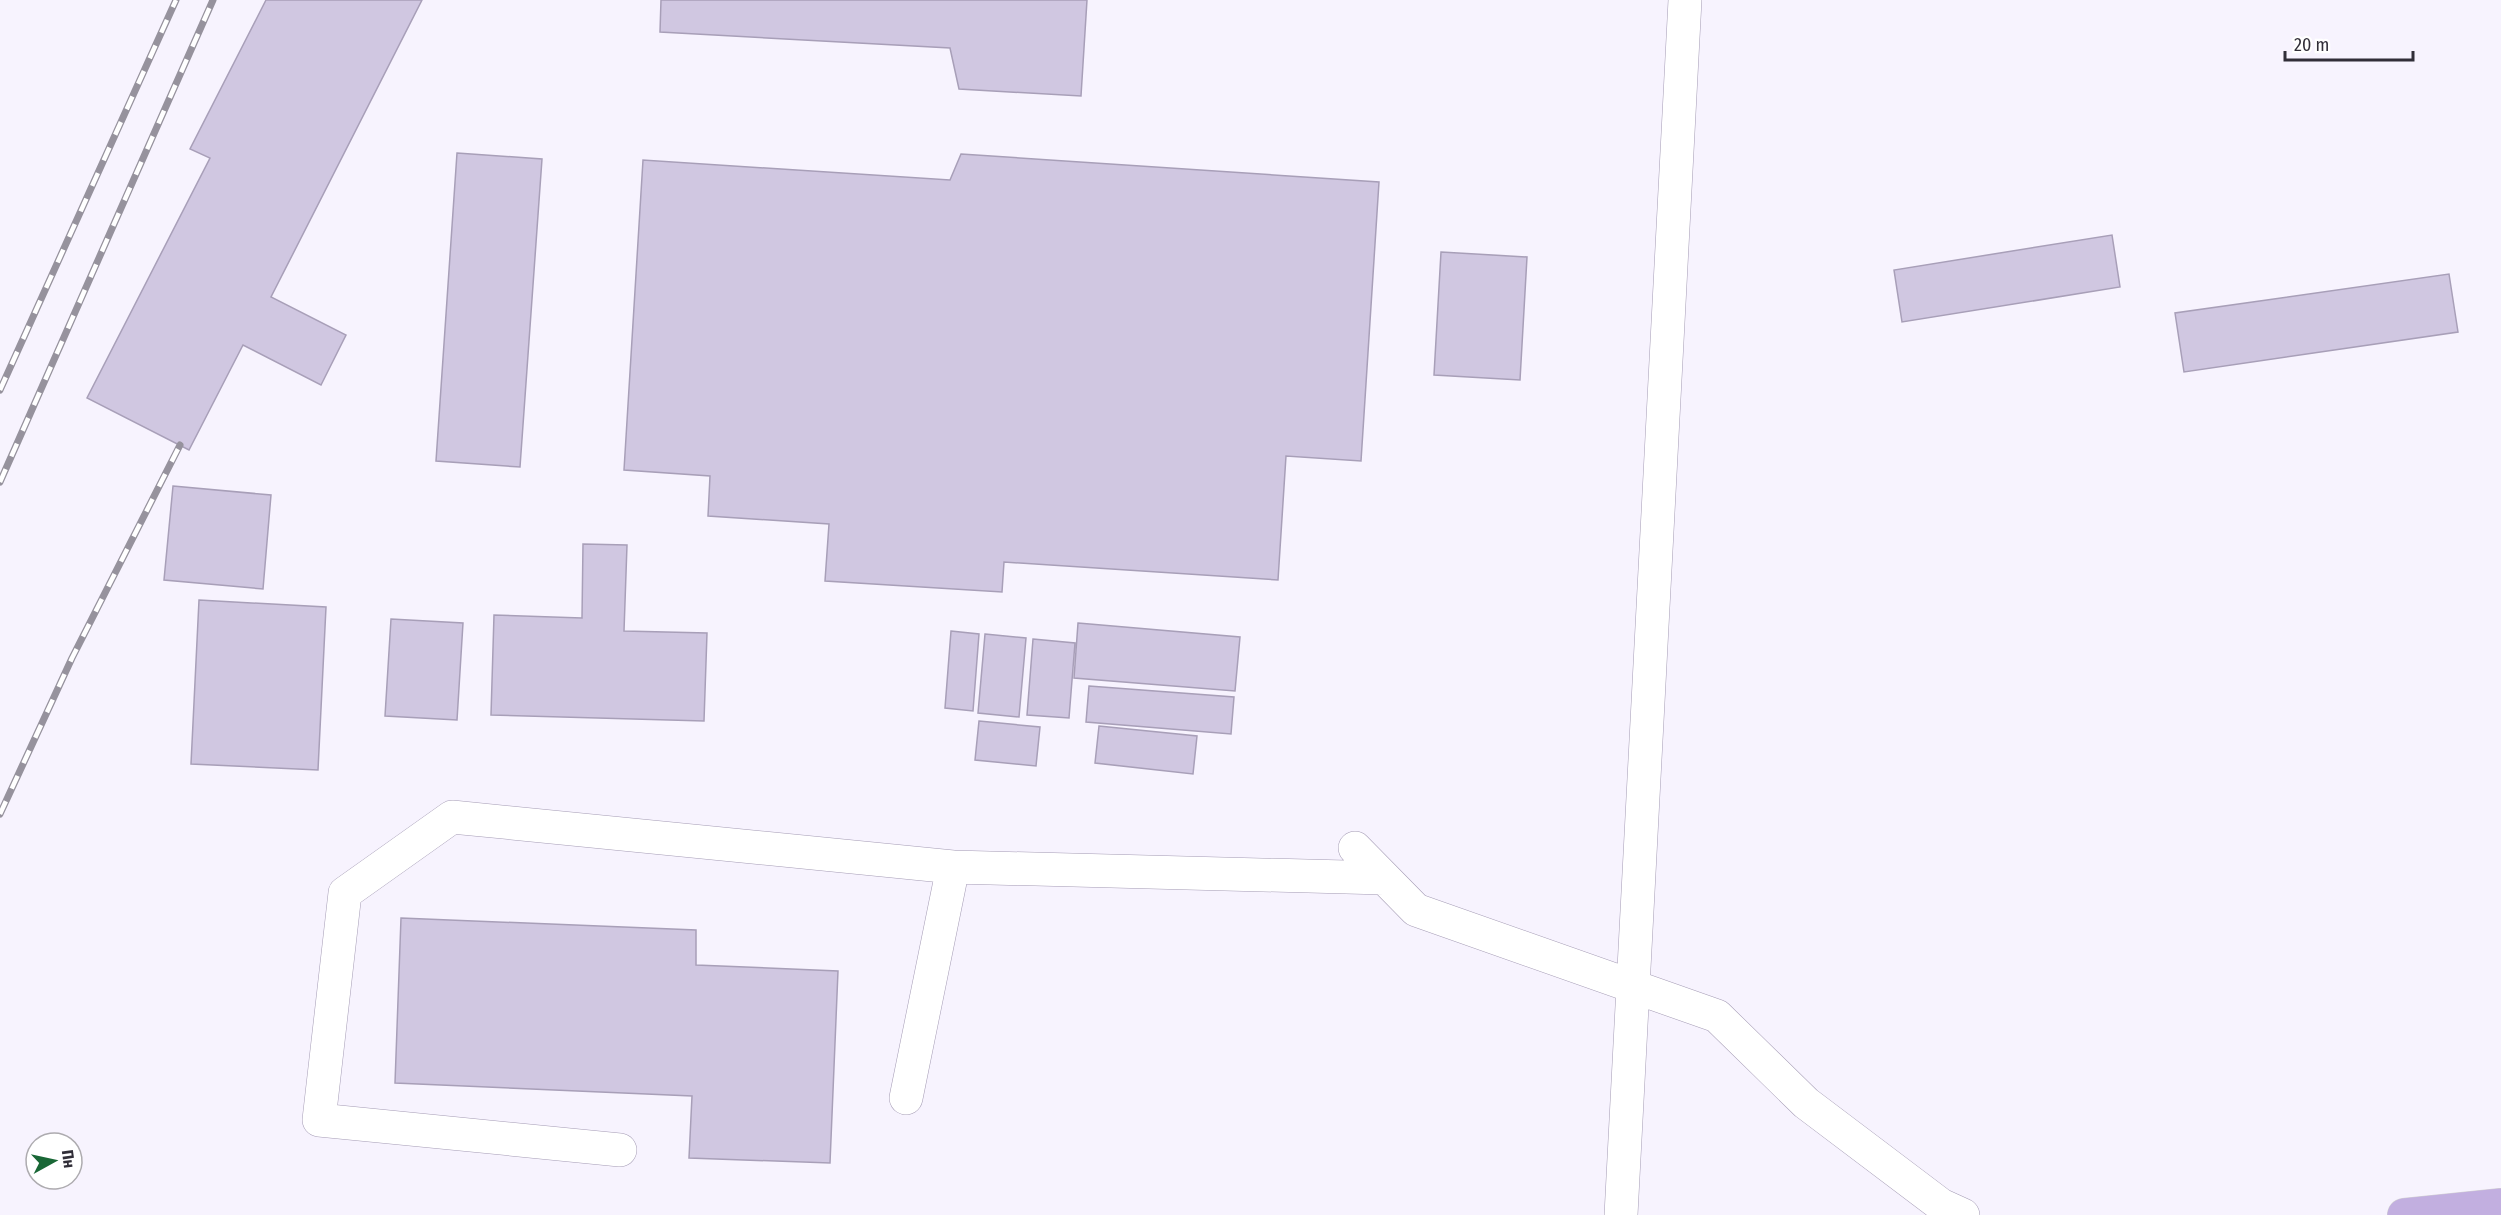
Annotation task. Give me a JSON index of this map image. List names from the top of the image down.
{
  "scale_bar": "20 m",
  "north": "right"
}
